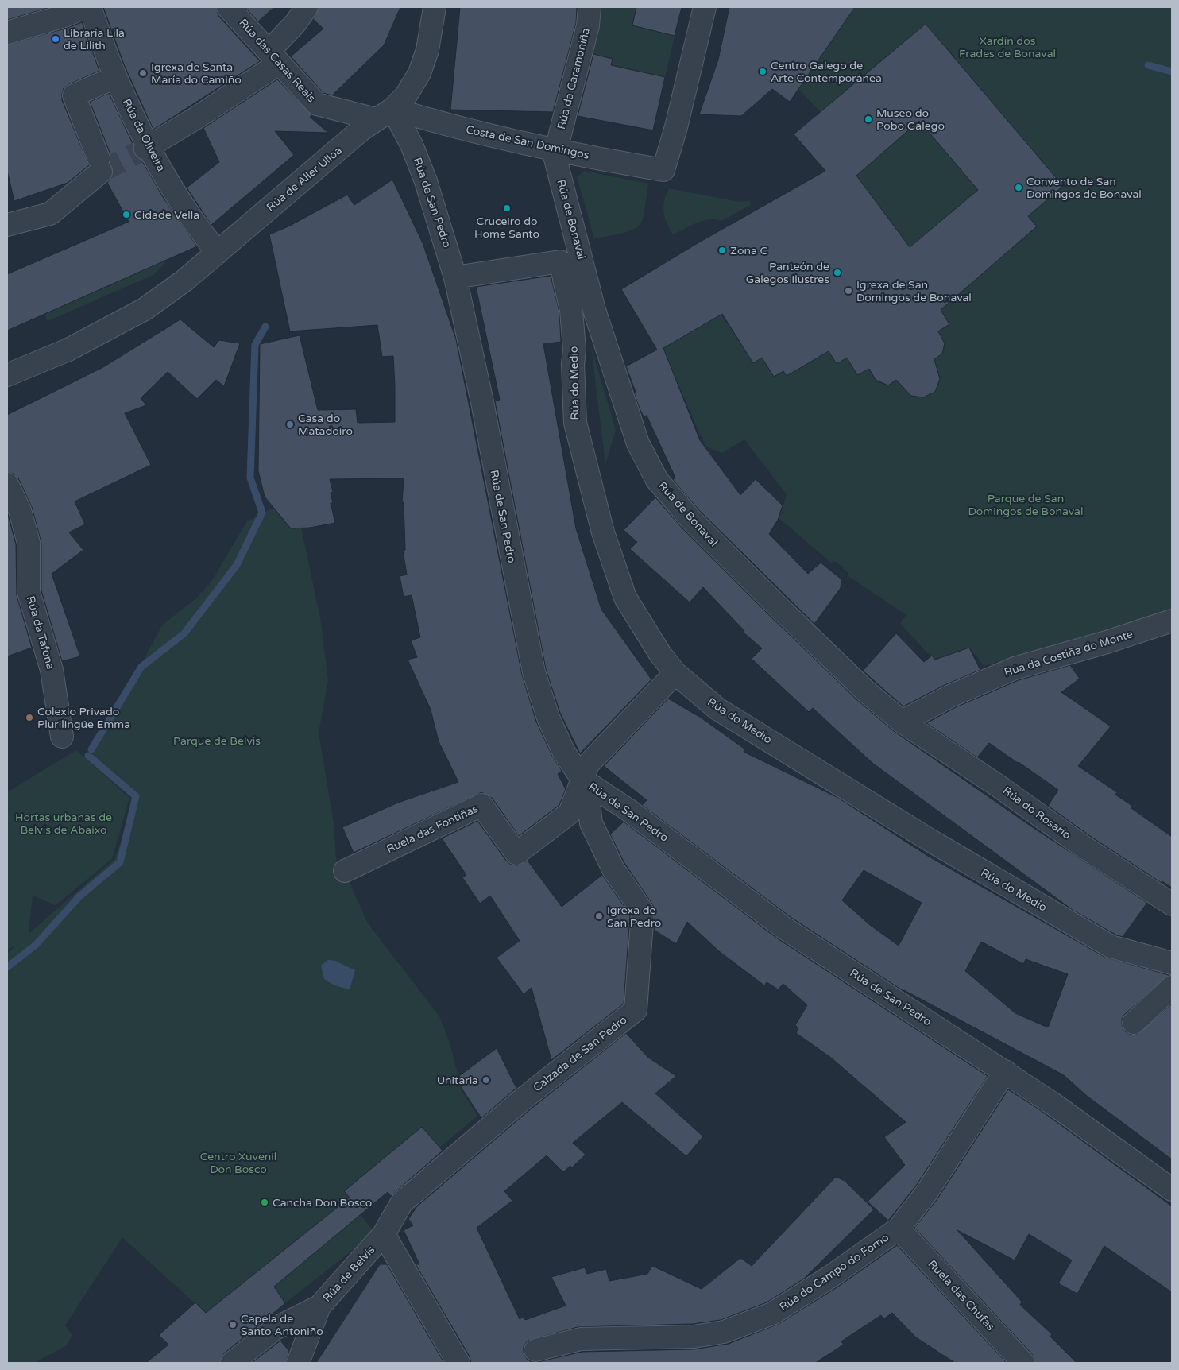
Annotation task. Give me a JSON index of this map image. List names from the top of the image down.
{
  "streets": {
    "street": [
      "Rúa das Casas Reais",
      "Rúa da Caramoniña",
      "Rúa da Oliveira",
      "Costa de San Domingos",
      "Rúa de Aller Ulloa",
      "Rúa de San Pedro",
      "Rúa de Bonaval",
      "Rúa do Medio",
      "Rúa da Tafona",
      "Rúa da Costiña do Monte",
      "Rúa do Rosario",
      "Ruela das Fontiñas",
      "Calzada de San Pedro",
      "Rúa do Campo do Forno",
      "Rúa de Belvís",
      "Ruela das Chufas"
    ]
  },
  "crossings": [
    ["Rúa das Casas Reais", "Costa de San Domingos"],
    ["Rúa das Casas Reais", "Rúa de Aller Ulloa"],
    ["Rúa das Casas Reais", "Rúa de San Pedro"],
    ["Rúa da Caramoniña", "Costa de San Domingos"],
    ["Rúa da Caramoniña", "Rúa de Bonaval"],
    ["Rúa da Oliveira", "Rúa de Aller Ulloa"],
    ["Costa de San Domingos", "Rúa de Aller Ulloa"],
    ["Costa de San Domingos", "Rúa de San Pedro"],
    ["Costa de San Domingos", "Rúa de Bonaval"],
    ["Rúa de Aller Ulloa", "Rúa de San Pedro"],
    ["Rúa de San Pedro", "Rúa do Medio"],
    ["Rúa de San Pedro", "Ruela das Fontiñas"],
    ["Rúa de San Pedro", "Calzada de San Pedro"],
    ["Rúa de San Pedro", "Rúa do Campo do Forno"],
    ["Rúa de Bonaval", "Rúa da Costiña do Monte"],
    ["Rúa de Bonaval", "Rúa do Rosario"],
    ["Rúa da Costiña do Monte", "Rúa do Rosario"],
    ["Ruela das Fontiñas", "Calzada de San Pedro"],
    ["Calzada de San Pedro", "Rúa de Belvís"],
    ["Rúa do Campo do Forno", "Ruela das Chufas"]
  ],
  "parks": [
    "Xardín dos Frades de Bonaval",
    "Parque de San Domingos de Bonaval",
    "Parque de Belvís",
    "Hortas urbanas de Belvís de Abaixo",
    "Centro Xuvenil Don Bosco"
  ],
  "places": [
    "Libraría Lila de Lilith",
    "Centro Galego de Arte Contemporánea",
    "Igrexa de Santa María do Camiño",
    "Museo do Pobo Galego",
    "Convento de San Domingos de Bonaval",
    "Cruceiro do Home Santo",
    "Cidade Vella",
    "Zona C",
    "Panteón de Galegos Ilustres",
    "Igrexa de San Domingos de Bonaval",
    "Casa do Matadoiro",
    "Colexio Privado Plurilingüe Emma",
    "Igrexa de San Pedro",
    "Unitaria",
    "Cancha Don Bosco",
    "Capela de Santo Antoniño"
  ]
}
